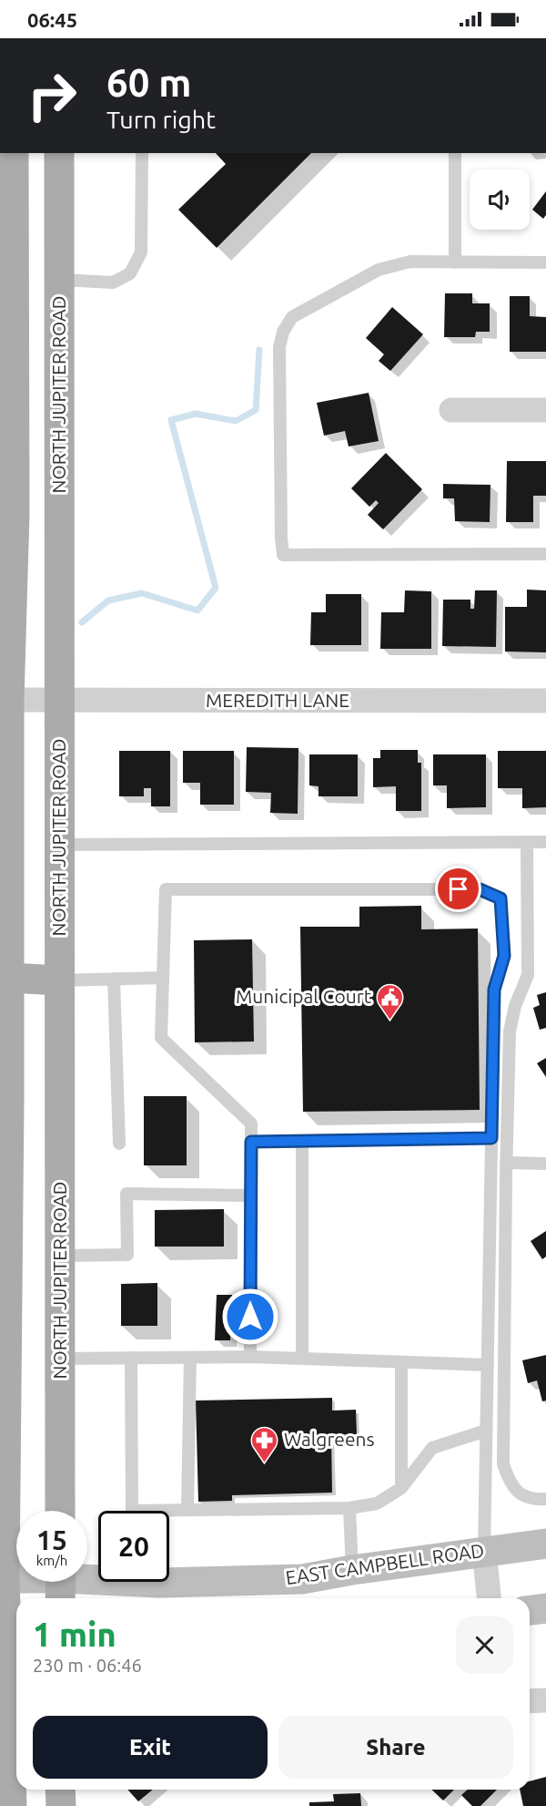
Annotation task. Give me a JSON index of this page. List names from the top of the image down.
{
  "streets": {
    "main road": ["NORTH JUPITER ROAD", "EAST CAMPBELL ROAD"],
    "street": ["MEREDITH LANE"]
  },
  "crossings": [
    ["NORTH JUPITER ROAD", "MEREDITH LANE"]
  ],
  "places": {
    "public building": ["Municipal Court"],
    "pharmacy": ["Walgreens"]
  },
  "page": {
    "status": "06:45",
    "turn": ["60 m", "Turn right"],
    "speed": "15 km/h",
    "limit": "20",
    "heading": ["1 min", "230 m · 06:46"],
    "buttons": ["Exit", "Share"]
  }
}
